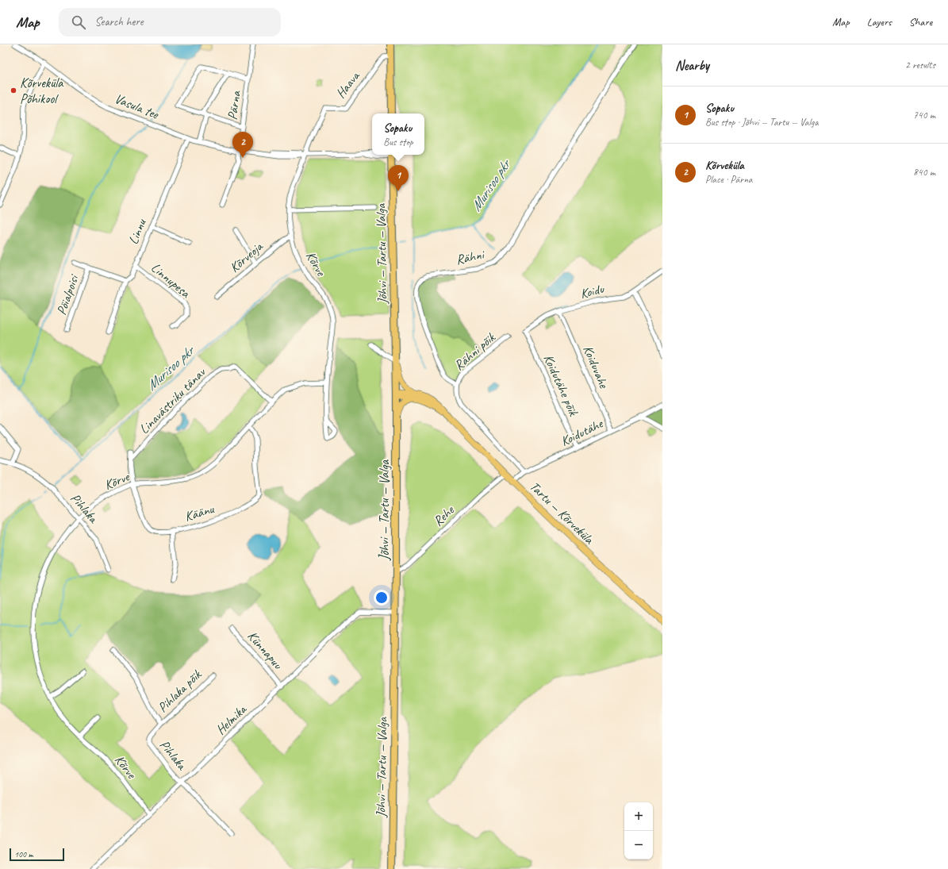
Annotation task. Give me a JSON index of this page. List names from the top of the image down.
{
  "streets": {
    "highway": ["Jõhvi — Tartu — Valga"],
    "main road": ["Tartu — Kõrveküla"],
    "street": [
      "Haava",
      "Pärna",
      "Vasula tee",
      "Linnu",
      "Kõrveoja",
      "Rähni",
      "Kõrve",
      "Linnupesa",
      "Koidu",
      "Pöialpoisi",
      "Rähni põik",
      "Koiduvahe",
      "Koidutähe põik",
      "Linavästriku tänav",
      "Koidutähe",
      "Pihlaka",
      "Käänu",
      "Rehe",
      "Künnapuu",
      "Pihlaka põik",
      "Helmika"
    ]
  },
  "crossings": [
    ["Haava", "Vasula tee"],
    ["Haava", "Kõrve"],
    ["Pärna", "Vasula tee"],
    ["Vasula tee", "Linnu"],
    ["Vasula tee", "Kõrve"],
    ["Linnu", "Linnupesa"],
    ["Jõhvi — Tartu — Valga", "Tartu — Kõrveküla"],
    ["Jõhvi — Tartu — Valga", "Rehe"],
    ["Jõhvi — Tartu — Valga", "Helmika"],
    ["Kõrveoja", "Kõrve"],
    ["Rähni", "Rähni põik"],
    ["Kõrve", "Linavästriku tänav"],
    ["Kõrve", "Pihlaka"],
    ["Kõrve", "Käänu"],
    ["Kõrve", "Helmika"],
    ["Koidu", "Koiduvahe"],
    ["Koidu", "Koidutähe põik"],
    ["Koiduvahe", "Koidutähe"],
    ["Koidutähe põik", "Koidutähe"],
    ["Linavästriku tänav", "Käänu"],
    ["Koidutähe", "Tartu — Kõrveküla"],
    ["Pihlaka", "Pihlaka põik"],
    ["Pihlaka", "Helmika"],
    ["Tartu — Kõrveküla", "Rehe"],
    ["Künnapuu", "Helmika"]
  ],
  "water": ["Murisoo pkr"],
  "places": ["Kõrveküla Põhikool"],
  "scale_bar": "100 m",
  "page": {
    "header": "Map",
    "search": "Search here",
    "nav": ["Map", "Layers", "Share"],
    "heading": ["Nearby", "2 results"],
    "list": [
      {
        "mark": "1",
        "name": "Sopaku",
        "note": "Bus stop · Jõhvi — Tartu — Valga",
        "value": "740 m"
      },
      {
        "mark": "2",
        "name": "Kõrveküla",
        "note": "Place · Pärna",
        "value": "840 m"
      }
    ],
    "popup": ["Sopaku", "Bus stop"],
    "pins": ["2", "1"],
    "map_buttons": ["+", "−"],
    "scale": "100 m"
  }
}
